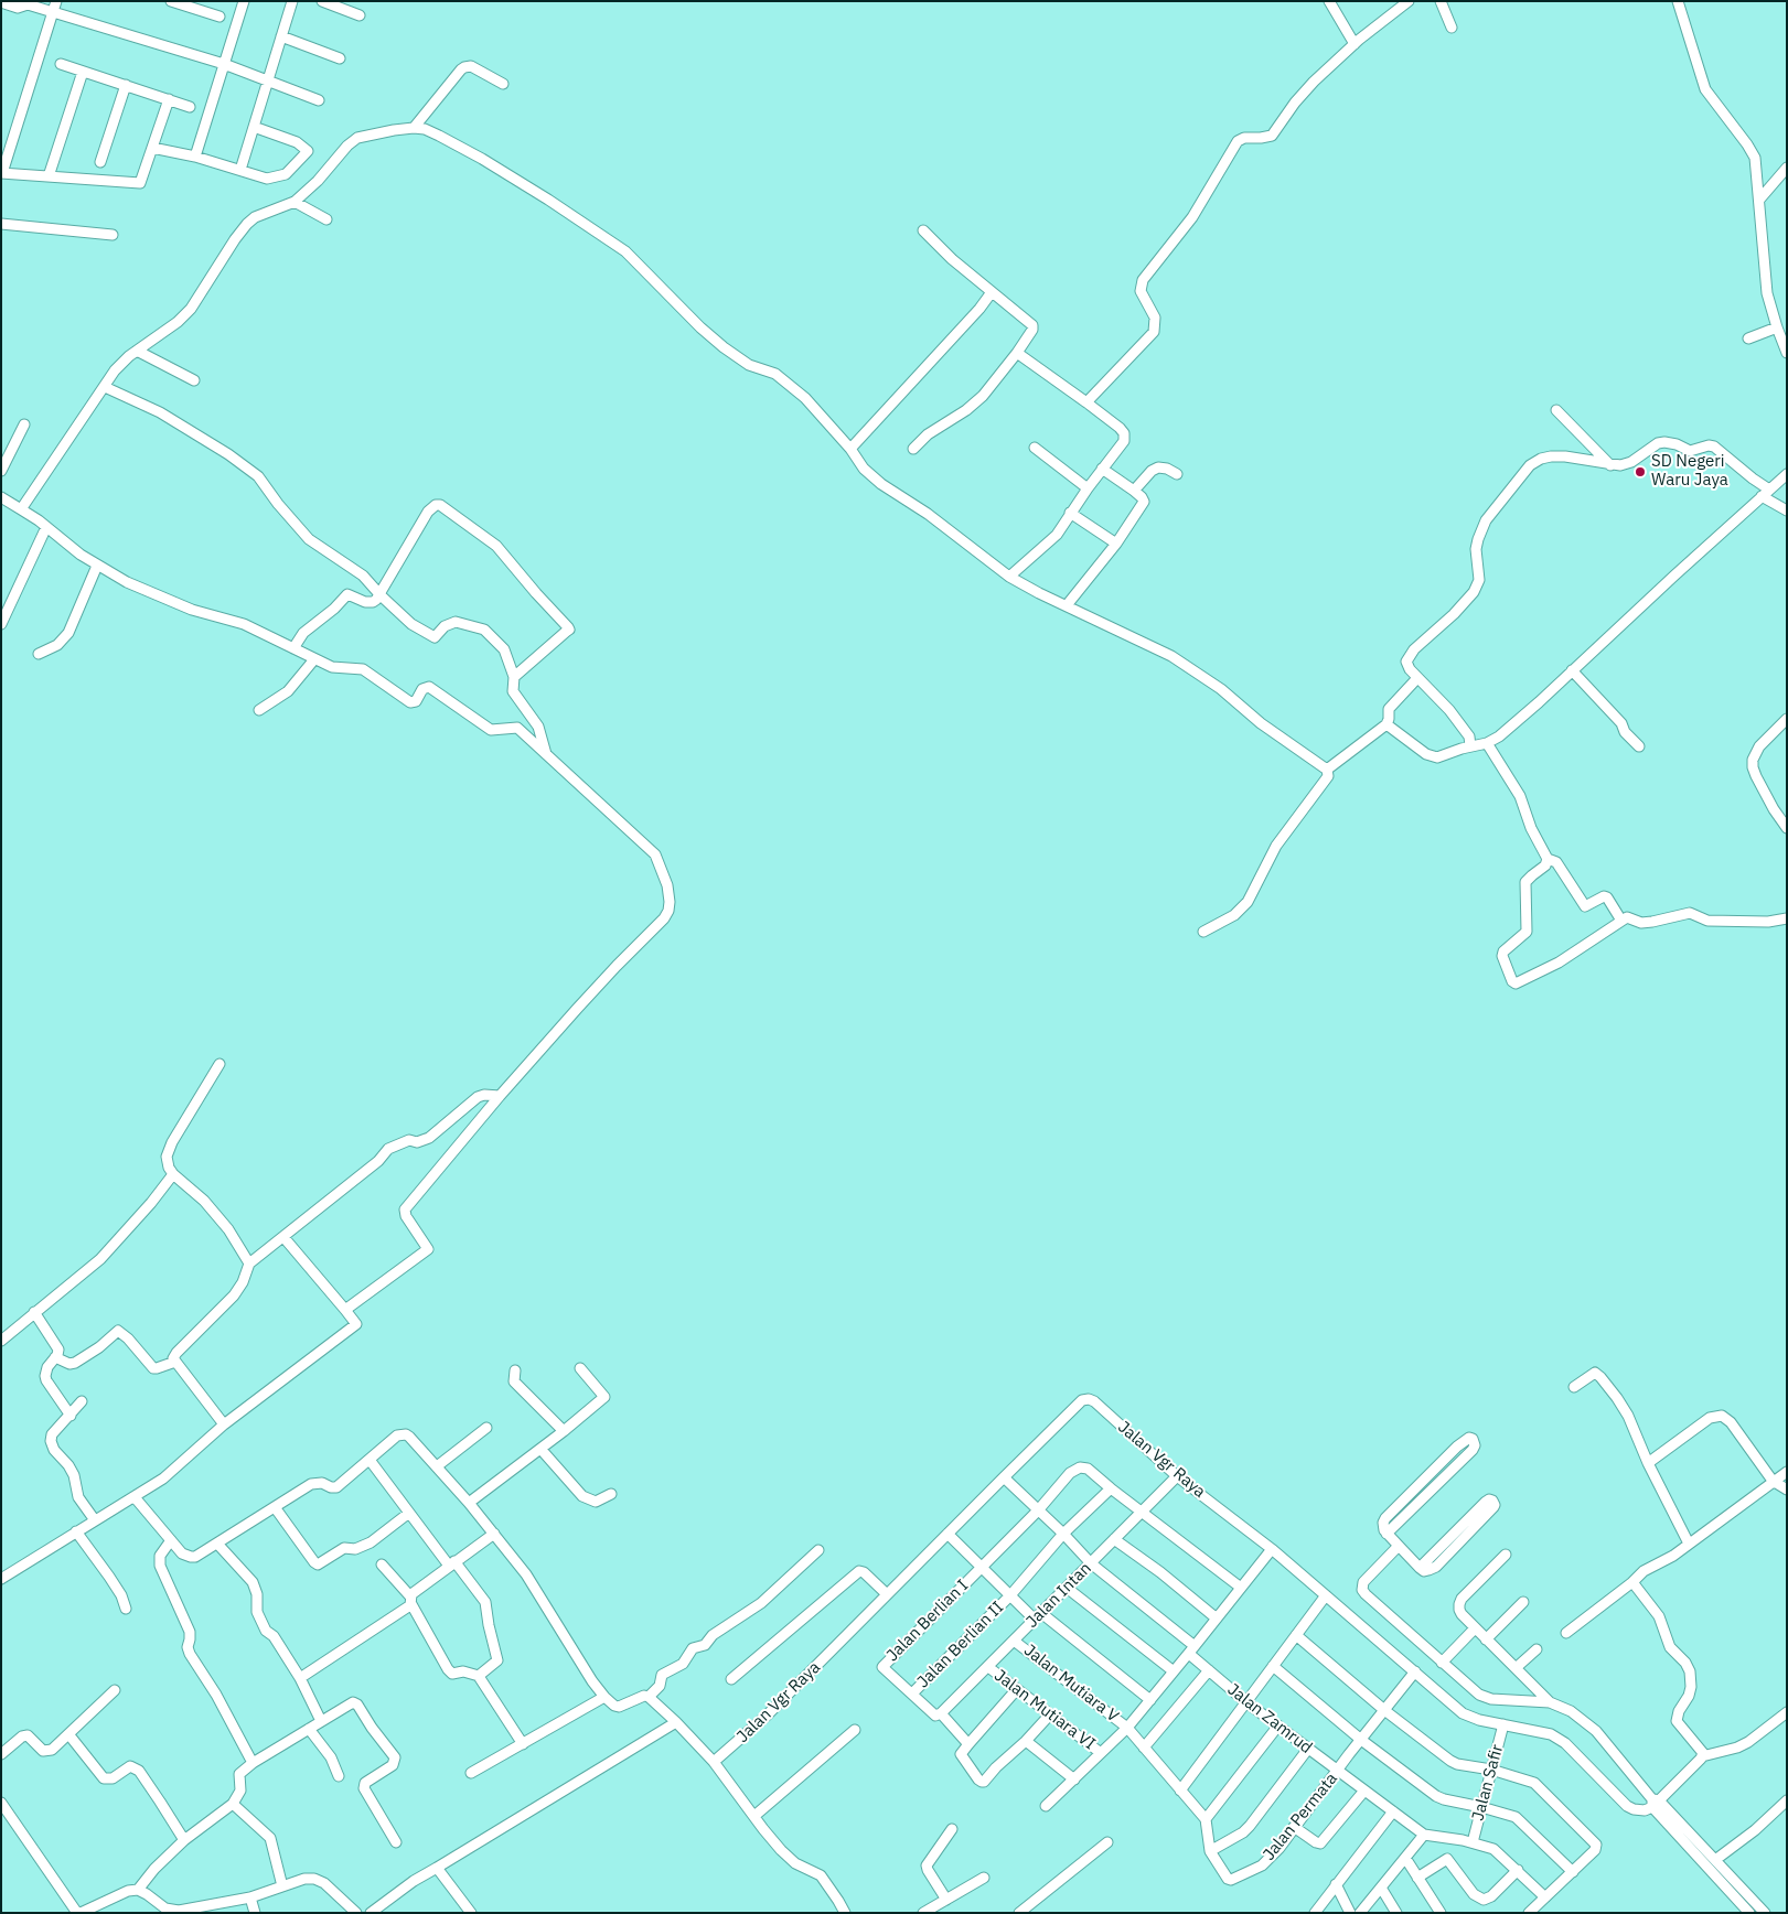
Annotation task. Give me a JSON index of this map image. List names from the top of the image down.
{
  "streets": {
    "street": [
      "Jalan Vgr Raya",
      "Jalan Intan",
      "Jalan Berlian I",
      "Jalan Berlian II",
      "Jalan Mutiara V",
      "Jalan Mutiara VI",
      "Jalan Zamrud",
      "Jalan Safir",
      "Jalan Permata"
    ]
  },
  "crossings": [
    ["Jalan Vgr Raya", "Jalan Intan"],
    ["Jalan Vgr Raya", "Jalan Zamrud"],
    ["Jalan Vgr Raya", "Jalan Safir"],
    ["Jalan Vgr Raya", "Jalan Permata"],
    ["Jalan Intan", "Jalan Berlian I"],
    ["Jalan Intan", "Jalan Mutiara V"],
    ["Jalan Intan", "Jalan Mutiara VI"],
    ["Jalan Intan", "Jalan Zamrud"],
    ["Jalan Berlian I", "Jalan Berlian II"],
    ["Jalan Berlian II", "Jalan Zamrud"],
    ["Jalan Zamrud", "Jalan Safir"],
    ["Jalan Zamrud", "Jalan Permata"]
  ],
  "places": ["SD Negeri Waru Jaya"]
}
